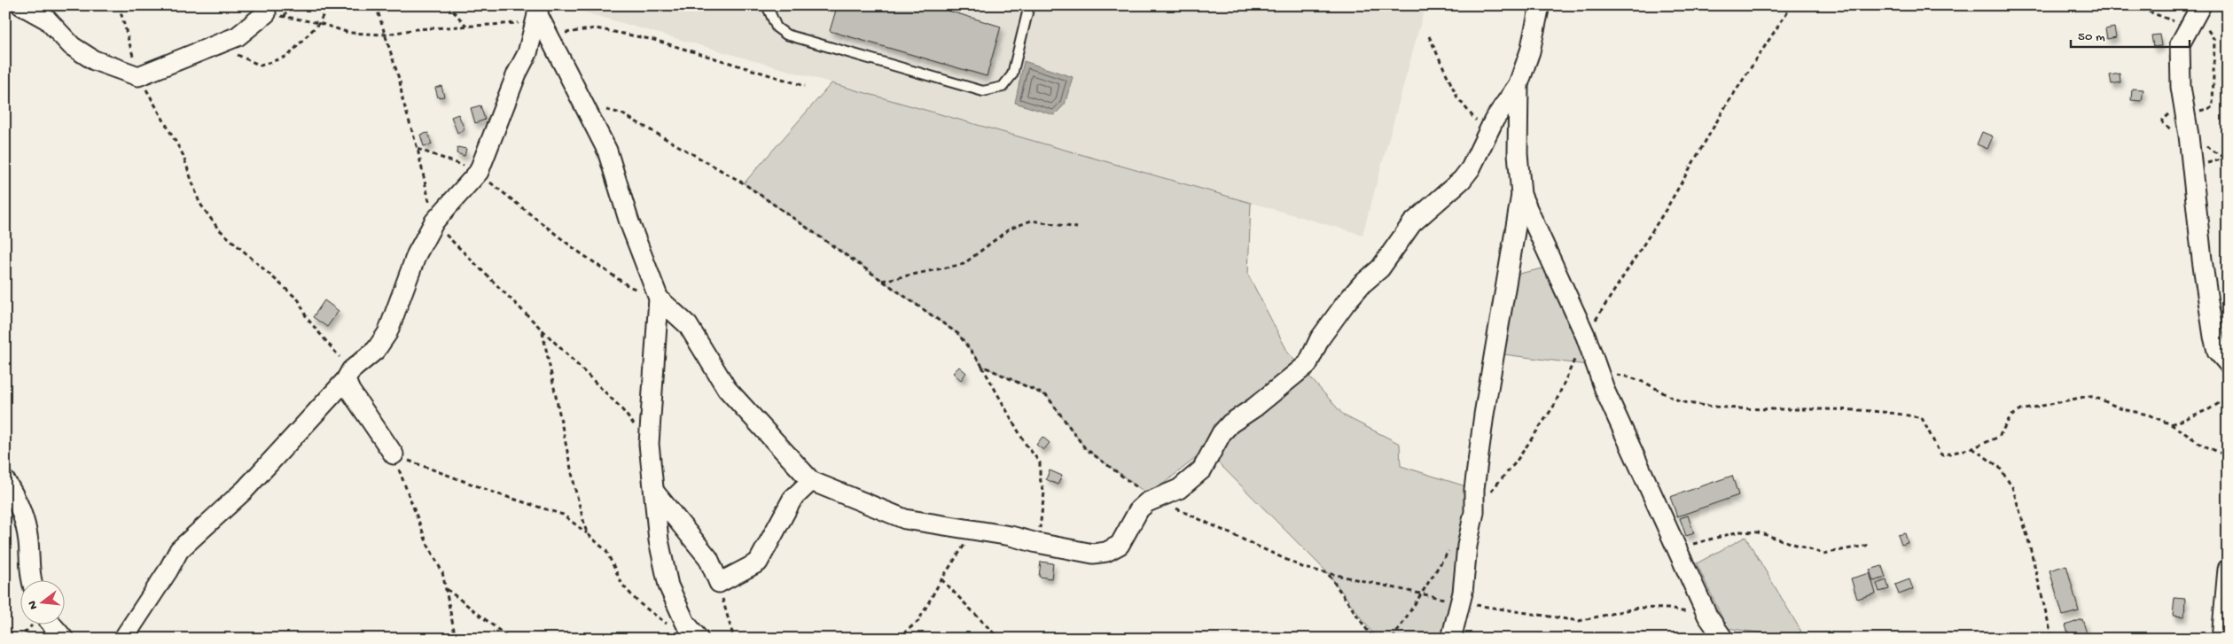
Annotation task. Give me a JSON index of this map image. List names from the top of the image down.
{
  "scale_bar": "50 m",
  "north": "left"
}
